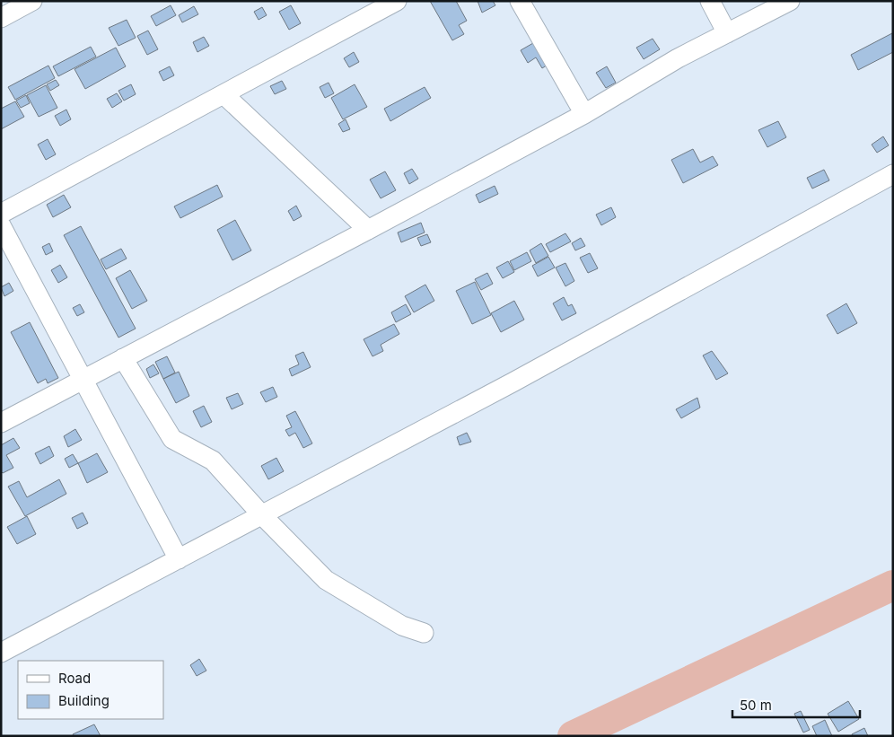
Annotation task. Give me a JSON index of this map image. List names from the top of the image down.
{
  "legend": ["Road", "Building"],
  "scale_bar": "50 m"
}
